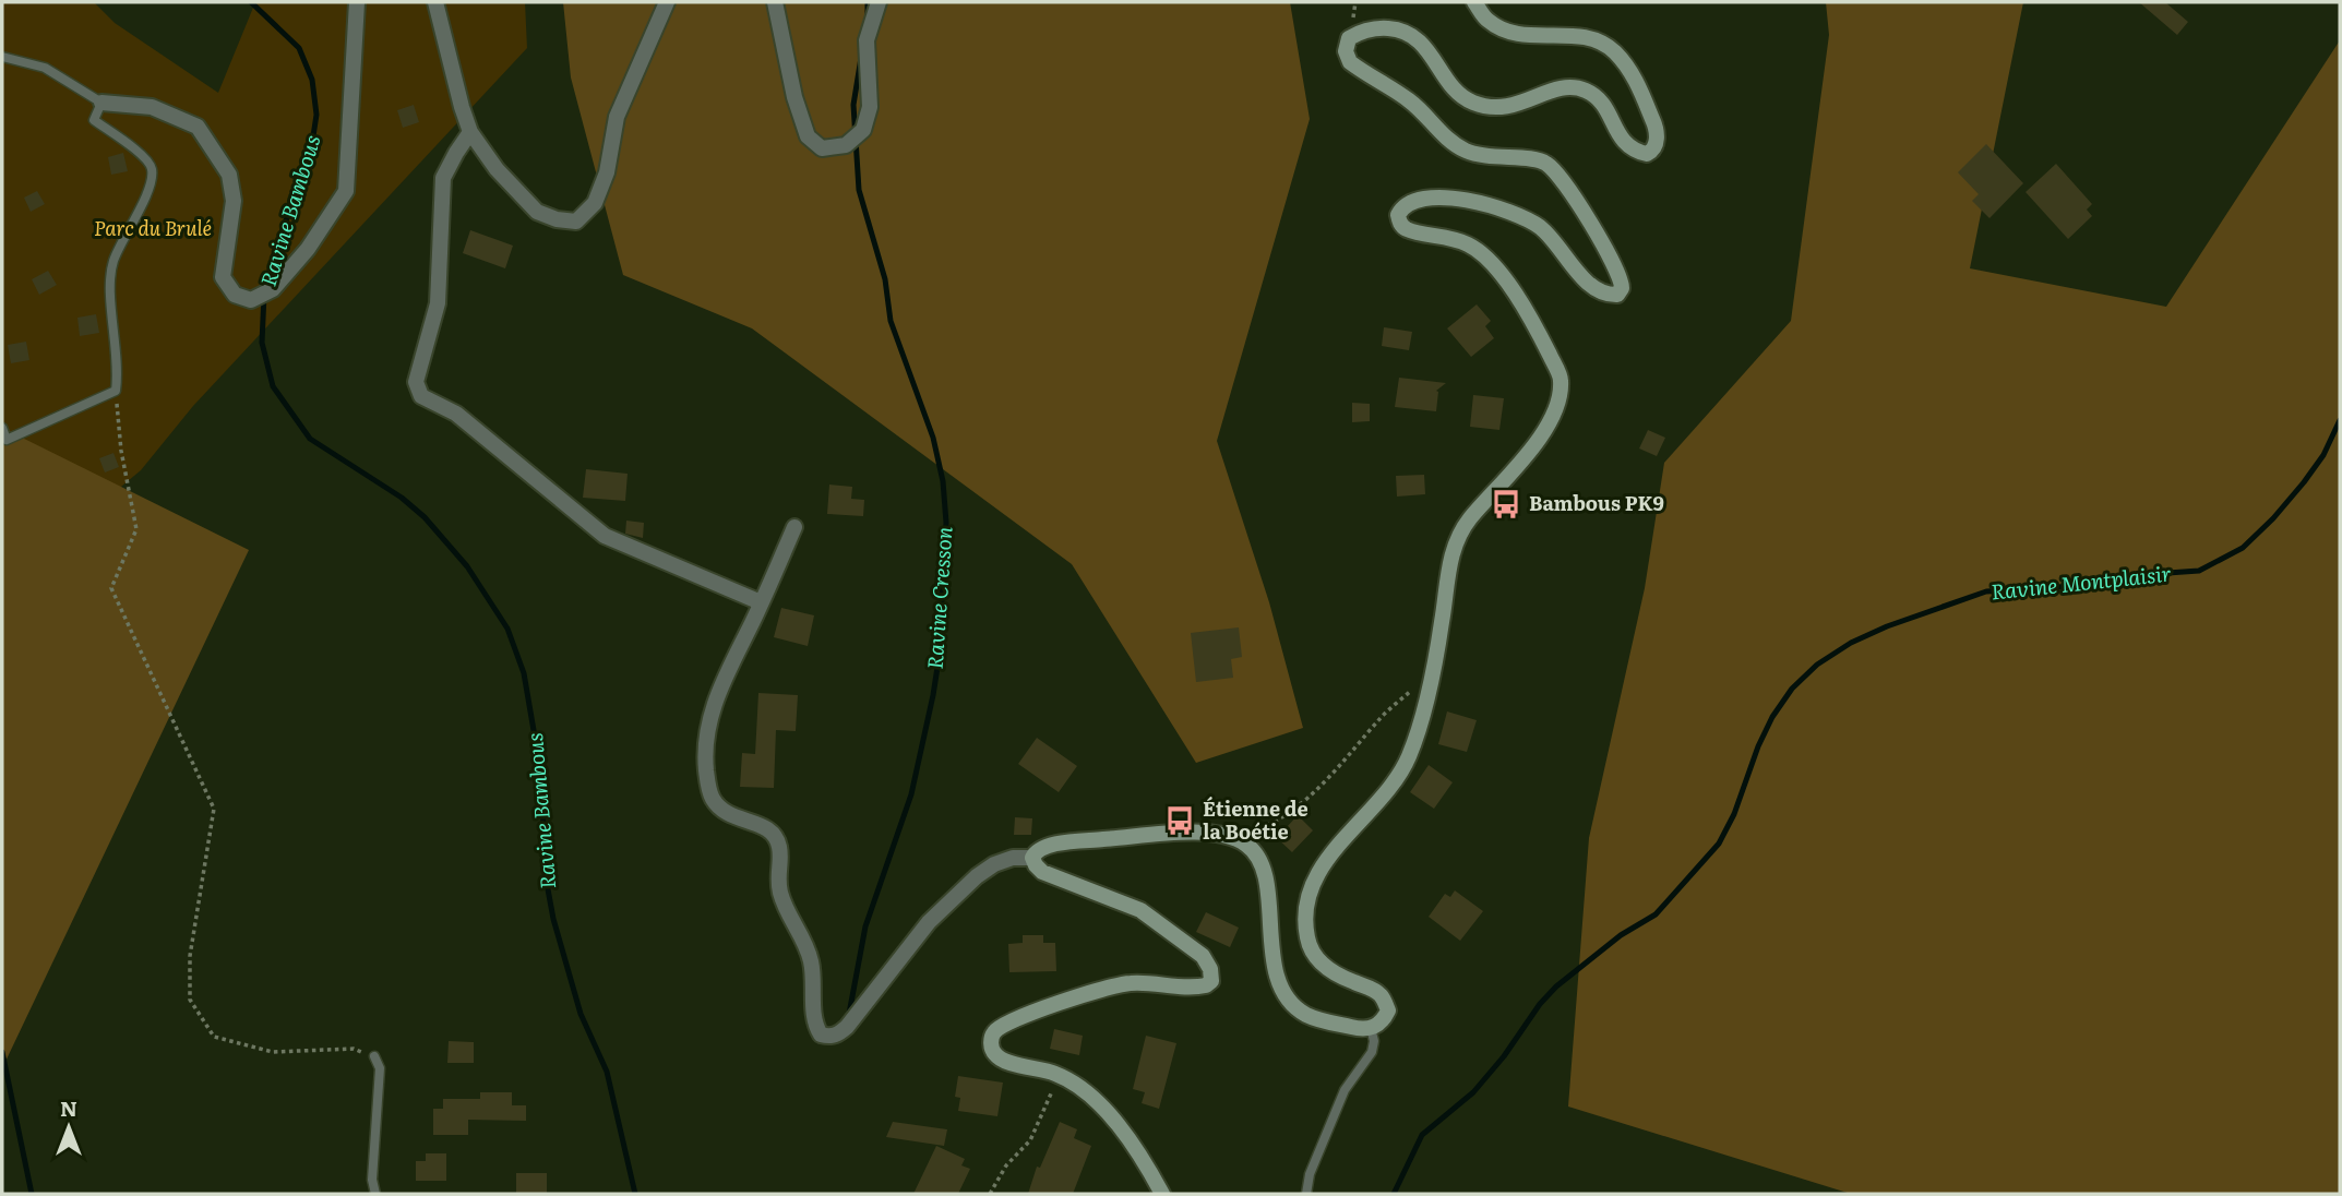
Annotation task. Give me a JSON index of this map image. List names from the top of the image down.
{
  "water": ["Ravine Bambous", "Ravine Montplaisir", "Ravine Cresson"],
  "parks": ["Parc du Brulé"],
  "places": {
    "bus stop": ["Bambous PK9", "Étienne de la Boétie"]
  },
  "north": "top"
}
